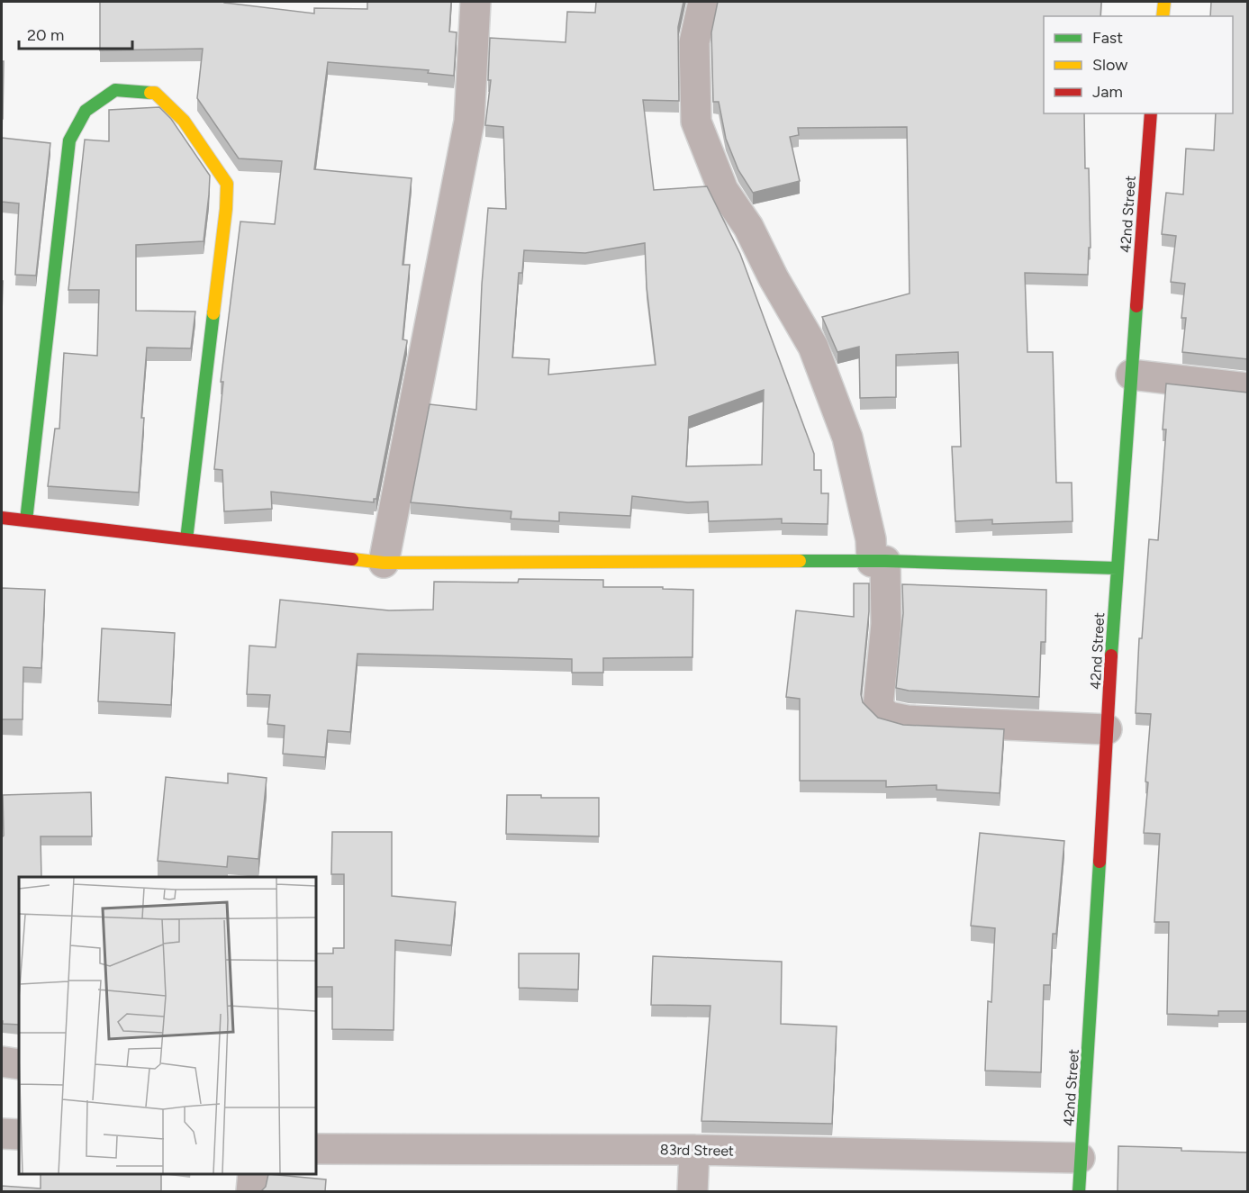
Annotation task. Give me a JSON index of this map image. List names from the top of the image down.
{
  "streets": {
    "street": ["42nd Street", "83rd Street"]
  },
  "crossings": [
    ["42nd Street", "83rd Street"]
  ],
  "legend": ["Fast", "Slow", "Jam"],
  "scale_bar": "20 m"
}
